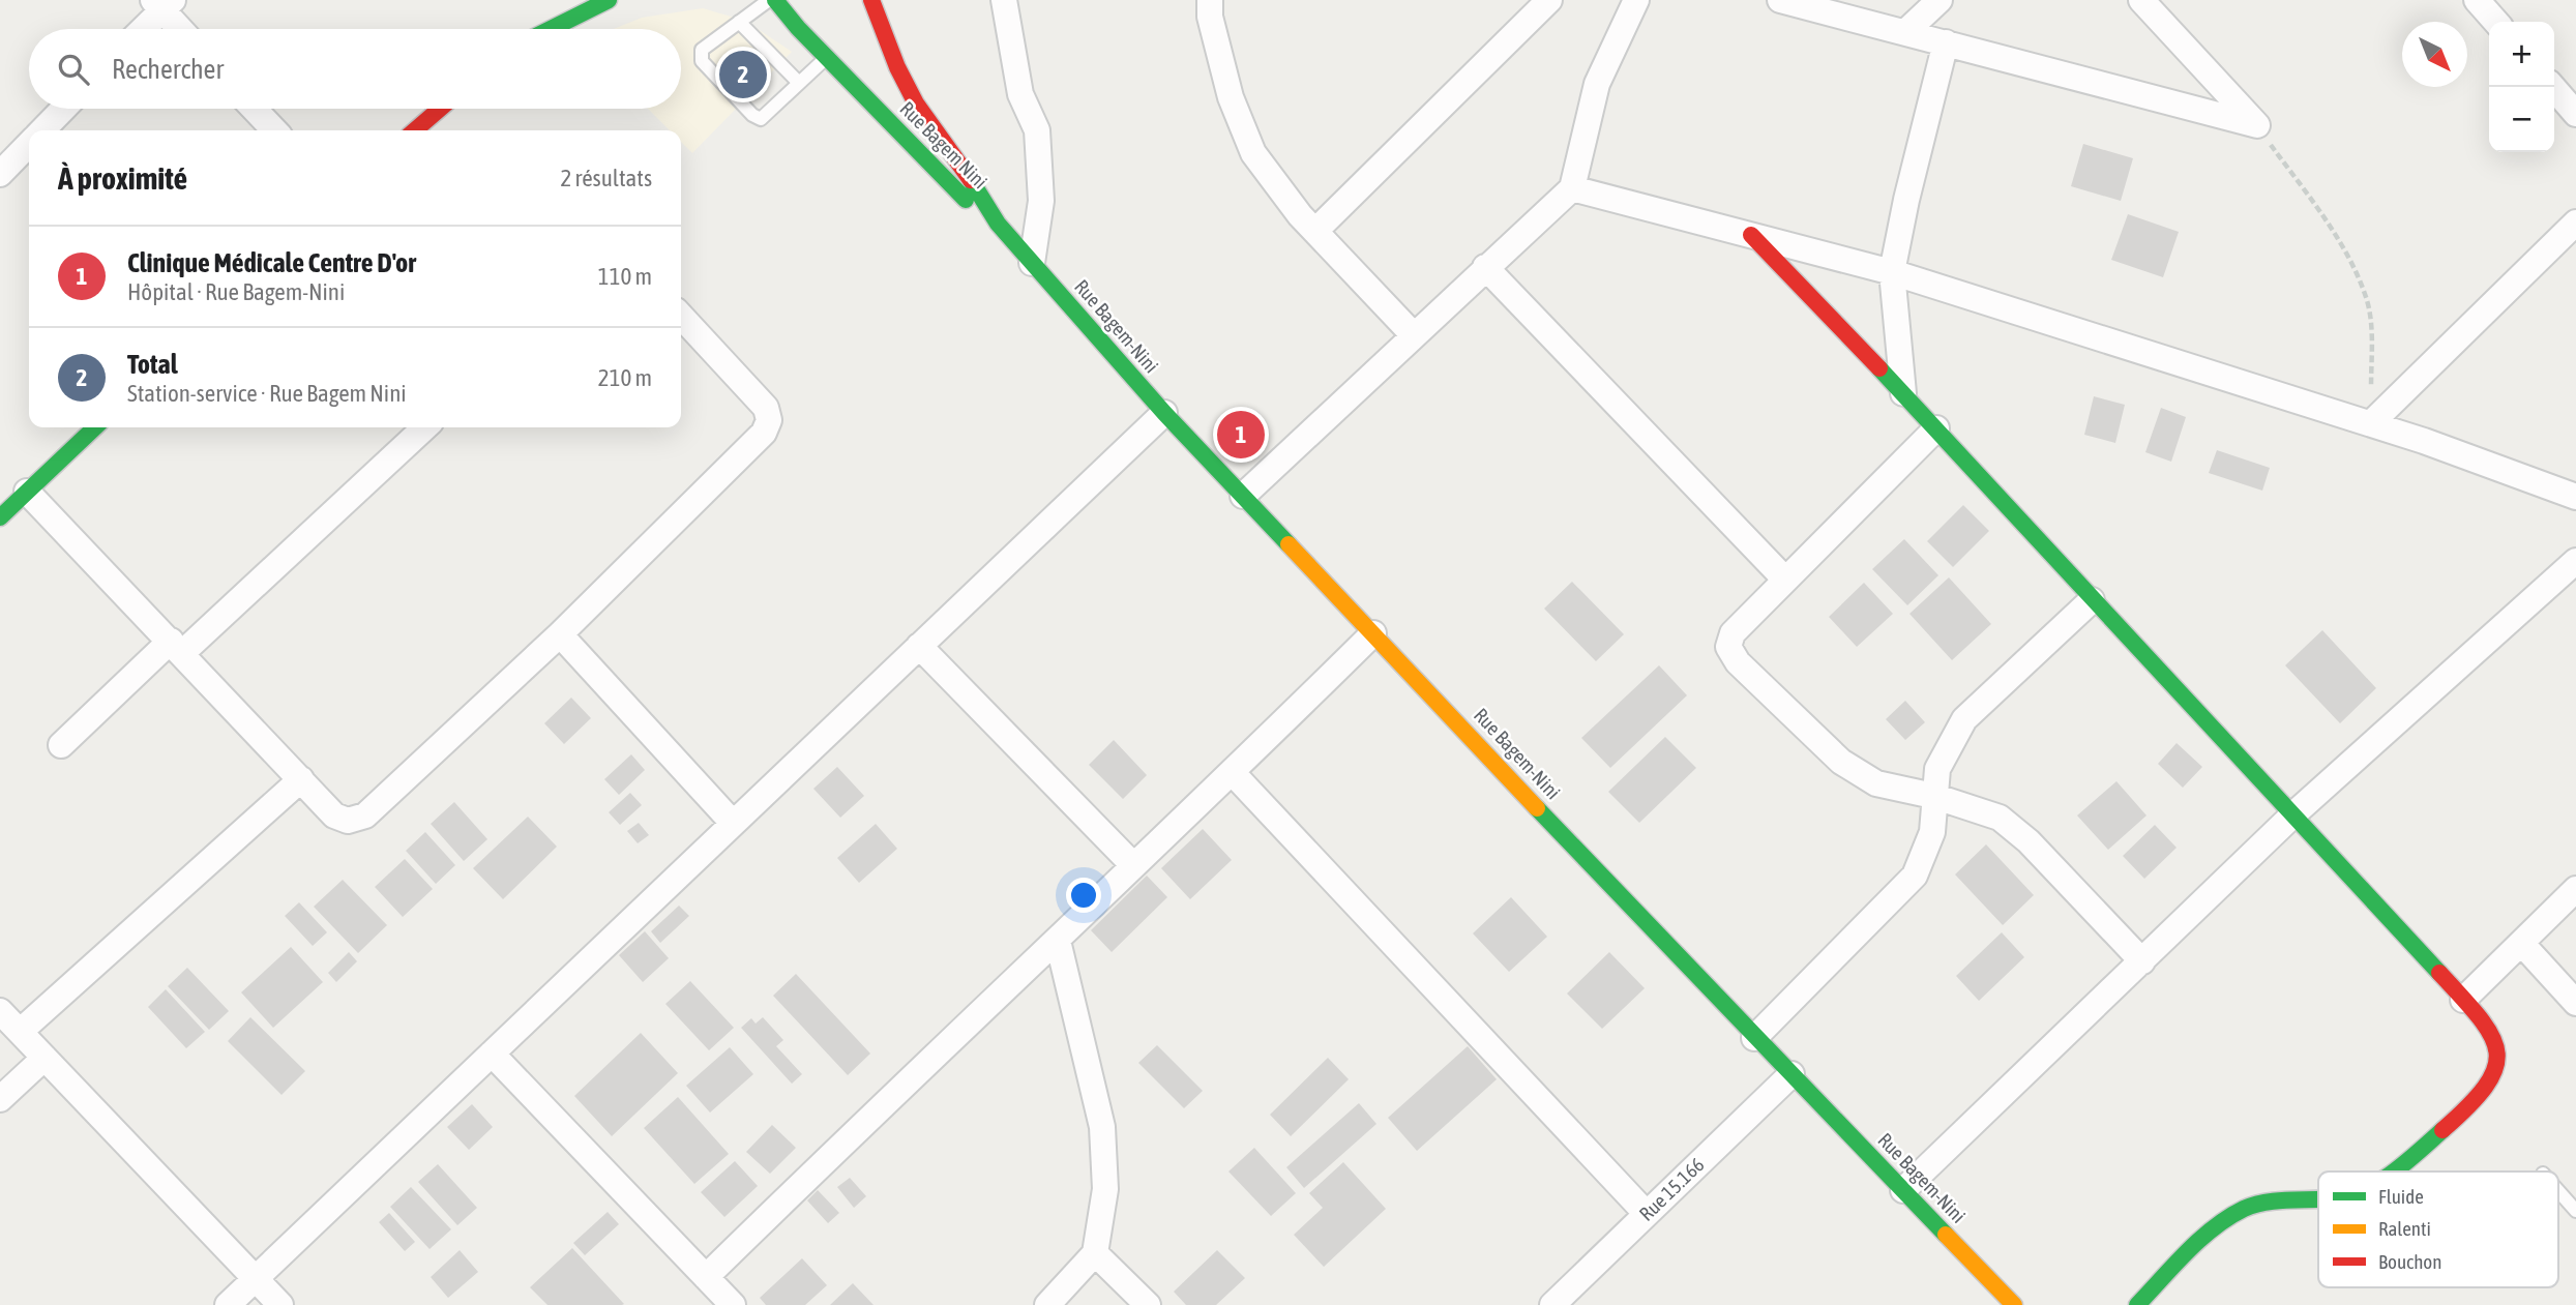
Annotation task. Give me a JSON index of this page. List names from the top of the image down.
{
  "streets": {
    "street": ["Rue Bagem Nini", "Rue Bagem-Nini", "Rue 15.166"]
  },
  "crossings": [
    ["Rue Bagem Nini", "Rue Bagem-Nini"],
    ["Rue Bagem-Nini", "Rue 15.166"]
  ],
  "legend": ["Fluide", "Ralenti", "Bouchon"],
  "north": "bottom right",
  "page": {
    "map_buttons": ["+", "−"],
    "search": "Rechercher",
    "pins": ["2", "1"],
    "heading": ["À proximité", "2 résultats"],
    "list": [
      {
        "mark": "1",
        "name": "Clinique Médicale Centre D'or",
        "note": "Hôpital · Rue Bagem-Nini",
        "value": "110 m"
      },
      {
        "mark": "2",
        "name": "Total",
        "note": "Station-service · Rue Bagem Nini",
        "value": "210 m"
      }
    ]
  }
}
